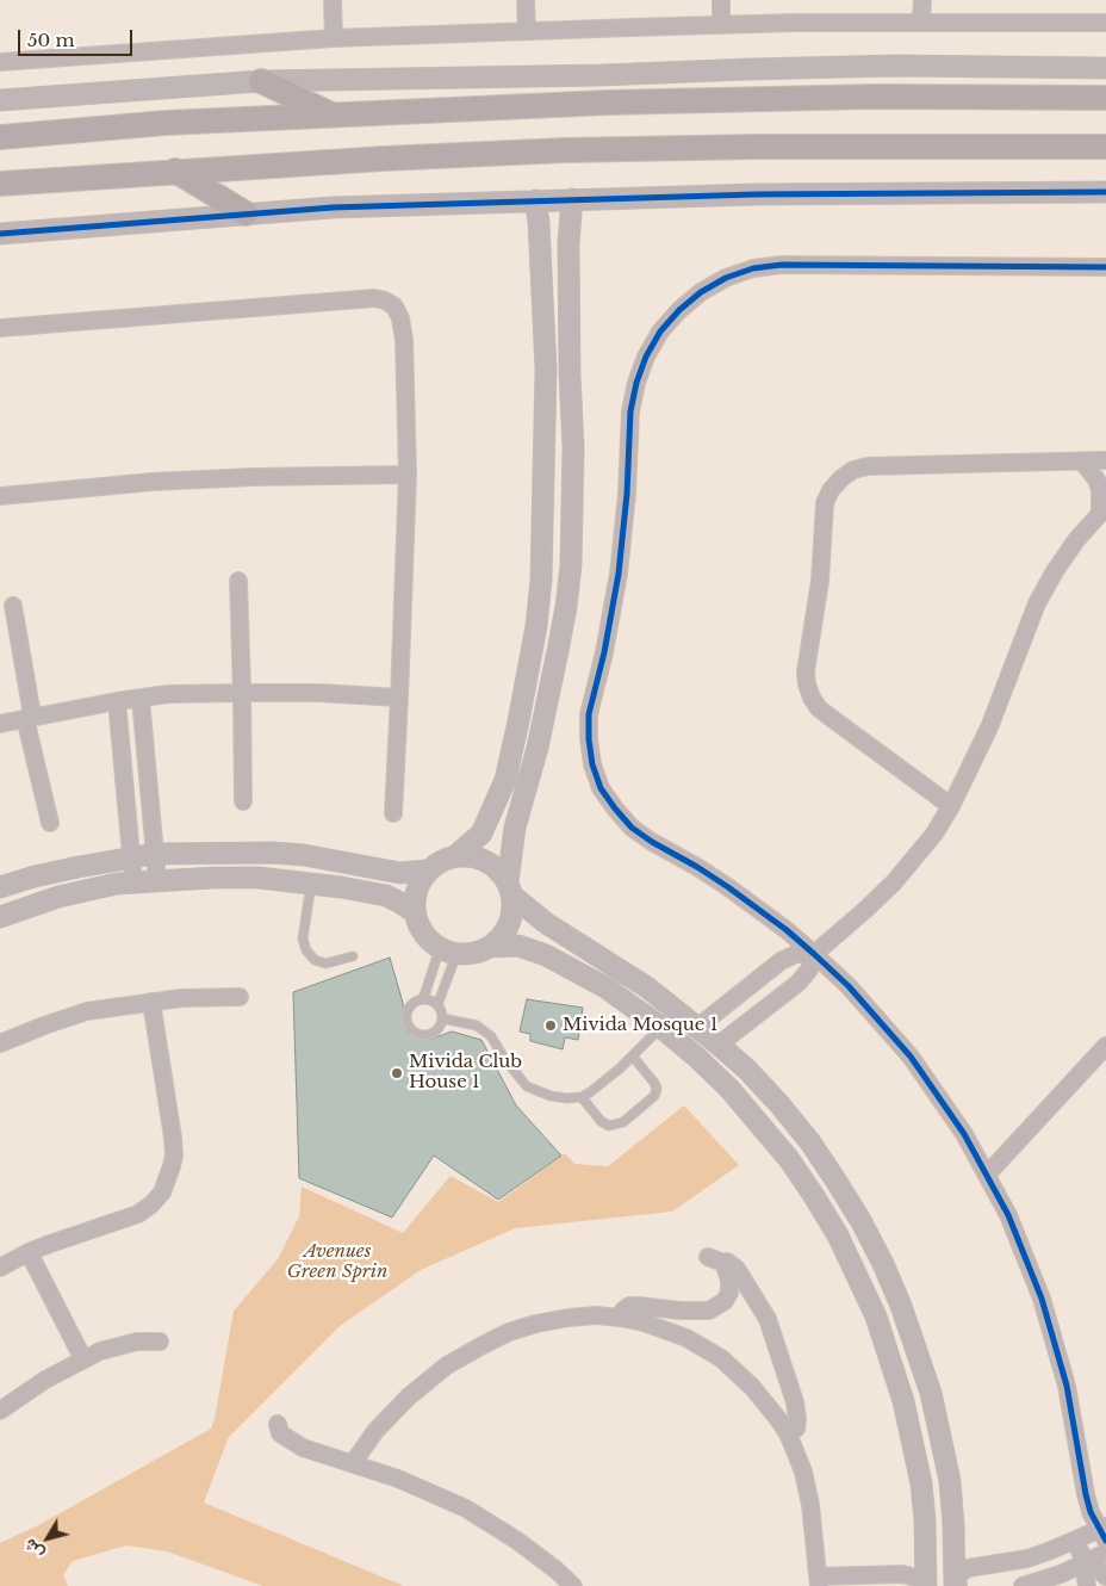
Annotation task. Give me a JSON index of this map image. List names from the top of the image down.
{
  "parks": ["Avenues Green Sprin"],
  "places": ["Mivida Mosque 1", "Mivida Club House 1"],
  "scale_bar": "50 m",
  "north": "bottom left"
}
